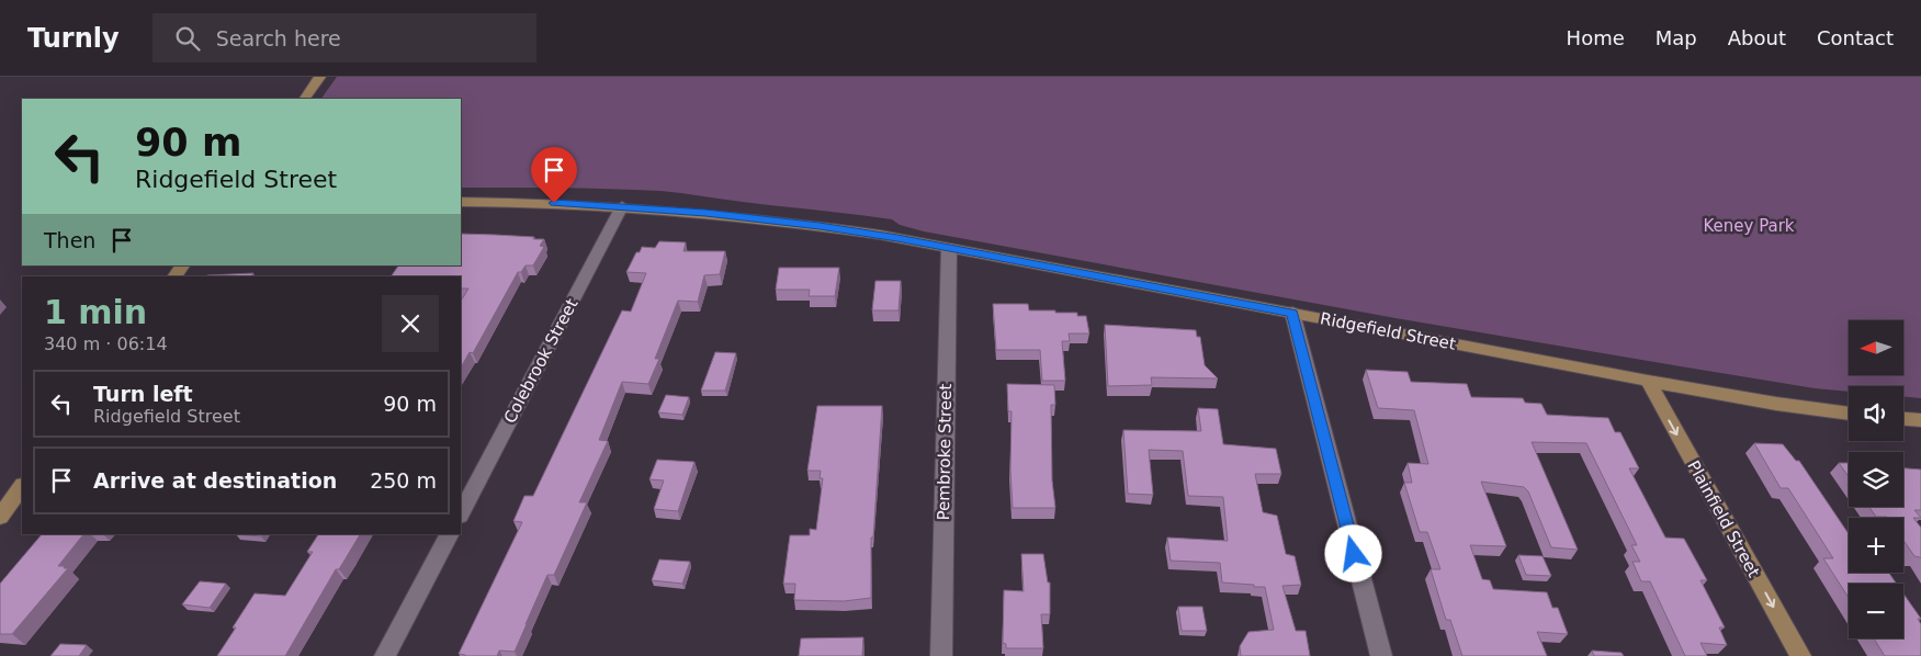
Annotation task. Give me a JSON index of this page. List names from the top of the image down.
{
  "streets": {
    "street": [
      "Ridgefield Street",
      "Colebrook Street",
      "Pembroke Street",
      "Plainfield Street"
    ]
  },
  "crossings": [
    ["Ridgefield Street", "Colebrook Street"],
    ["Ridgefield Street", "Pembroke Street"],
    ["Ridgefield Street", "Plainfield Street"]
  ],
  "one_way": ["Plainfield Street"],
  "parks": ["Keney Park"],
  "north": "left",
  "page": {
    "header": "Turnly",
    "search": "Search here",
    "nav": [
      "Home",
      "Map",
      "About",
      "Contact"
    ],
    "turn": ["90 m", "Ridgefield Street"],
    "then": "Then",
    "heading": ["1 min", "340 m · 06:14"],
    "map_buttons": ["+", "−"],
    "list": [
      {
        "name": "Turn left",
        "note": "Ridgefield Street",
        "value": "90 m"
      },
      {
        "name": "Arrive at destination",
        "value": "250 m"
      }
    ]
  }
}
